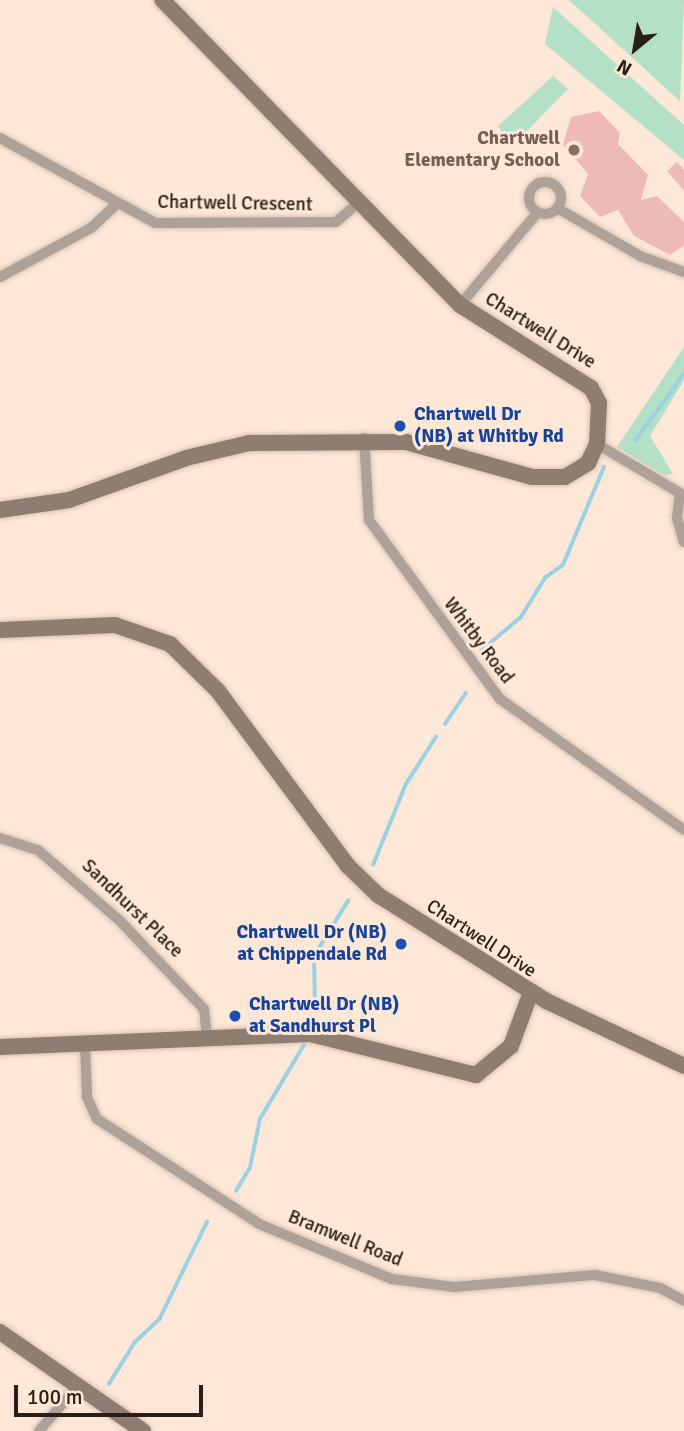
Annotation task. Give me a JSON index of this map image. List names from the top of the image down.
{
  "streets": {
    "street": [
      "Chartwell Crescent",
      "Chartwell Drive",
      "Whitby Road",
      "Sandhurst Place",
      "Bramwell Road"
    ]
  },
  "crossings": [
    ["Chartwell Crescent", "Chartwell Drive"],
    ["Chartwell Drive", "Sandhurst Place"],
    ["Chartwell Drive", "Bramwell Road"]
  ],
  "places": [
    "Chartwell Elementary School",
    "Chartwell Dr (NB) at Whitby Rd",
    "Chartwell Dr (NB) at Chippendale Rd",
    "Chartwell Dr (NB) at Sandhurst Pl"
  ],
  "scale_bar": "100 m",
  "north": "bottom left"
}
